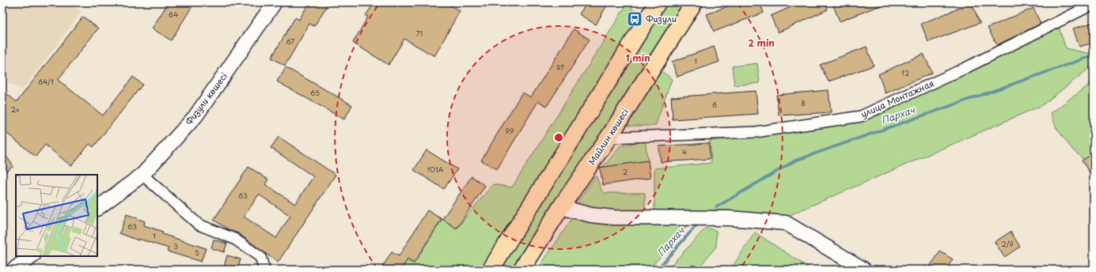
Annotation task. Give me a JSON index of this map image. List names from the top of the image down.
{
  "streets": {
    "main road": ["Майлин көшесі"],
    "street": ["Физули көшесі", "улица Монтажная"]
  },
  "crossings": [
    ["улица Монтажная", "Майлин көшесі"]
  ],
  "water": ["Пархач"],
  "places": {
    "bus stop": ["Физули"]
  },
  "house_numbers": [
    "64",
    "71",
    "67",
    "1",
    "97",
    "12",
    "64/1",
    "65",
    "8",
    "6",
    "2л",
    "99",
    "4",
    "101А",
    "2",
    "63",
    "63",
    "1",
    "2/9",
    "3",
    "5"
  ],
  "rings": ["2 min", "1 min"]
}
